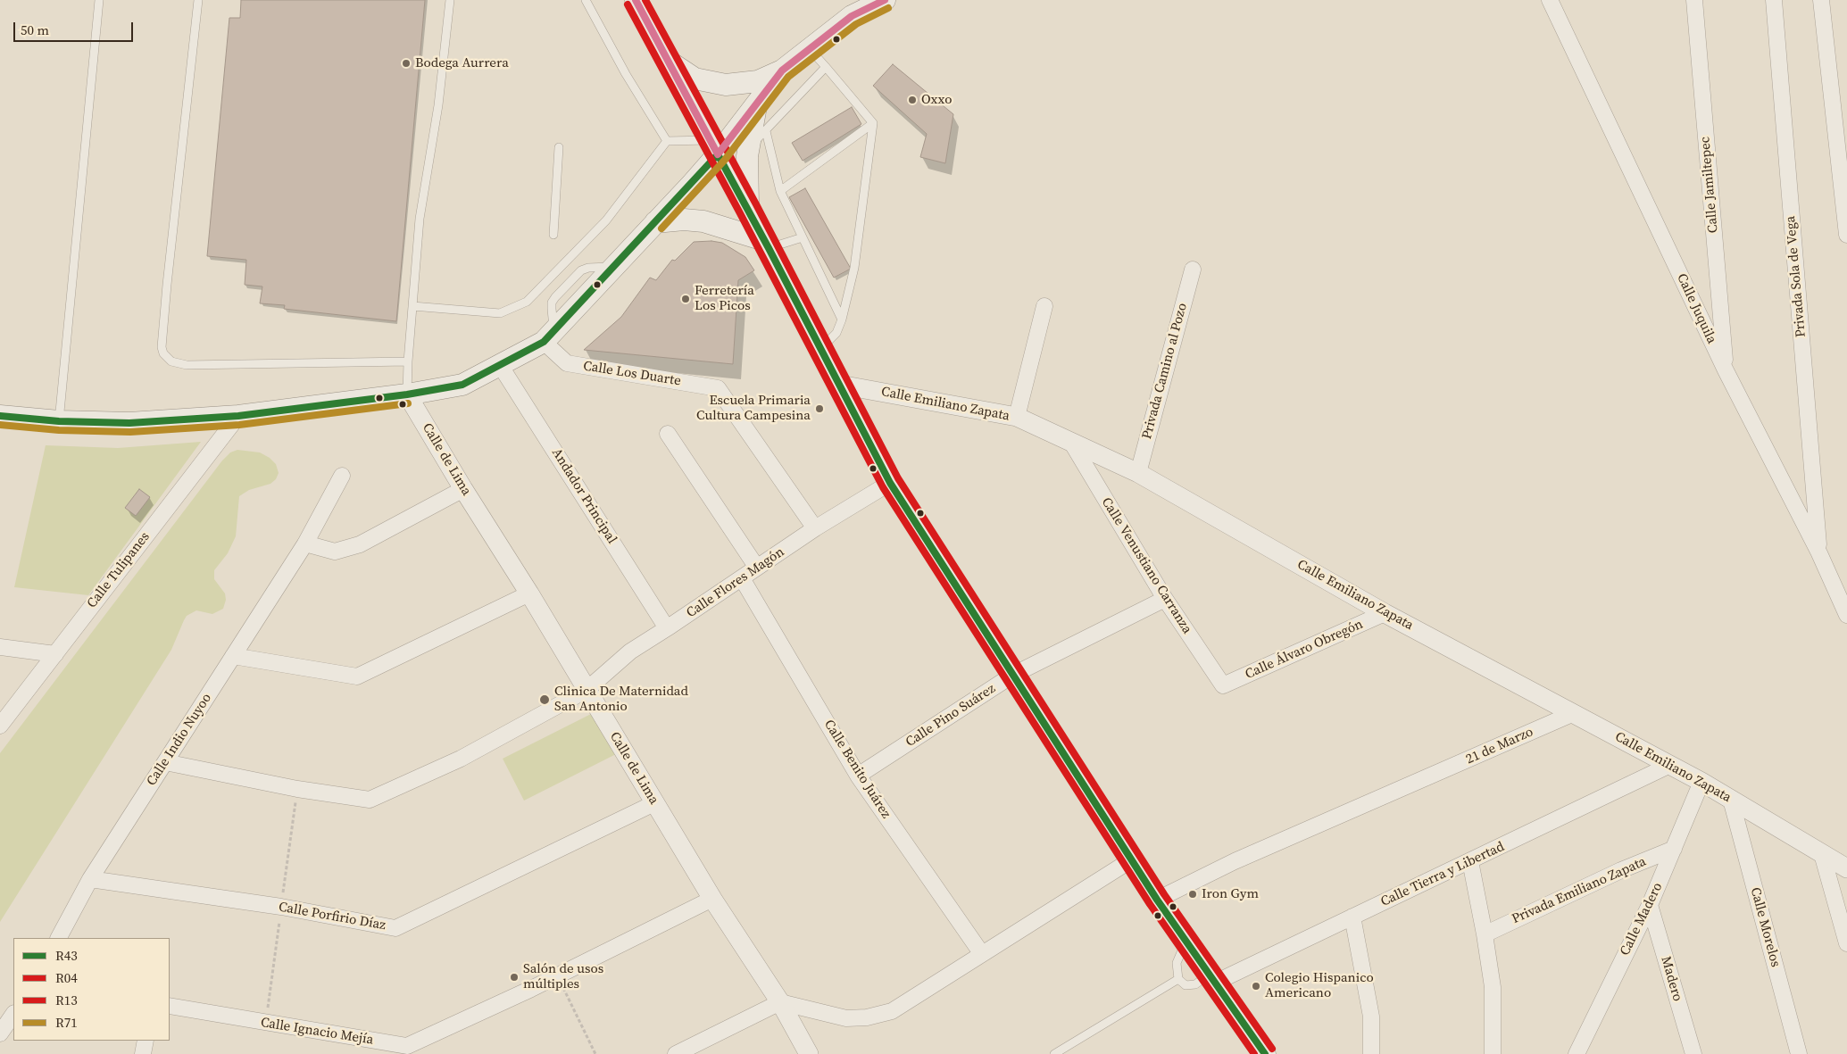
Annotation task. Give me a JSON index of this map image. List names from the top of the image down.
{
  "streets": {
    "street": [
      "Calle Jamiltepec",
      "Privada Sola de Vega",
      "Calle Juquila",
      "Privada Camino al Pozo",
      "Calle Los Duarte",
      "Calle Emiliano Zapata",
      "Calle de Lima",
      "Andador Principal",
      "Calle Venustiano Carranza",
      "Calle Tulipanes",
      "Calle Flores Magón",
      "Calle Álvaro Obregón",
      "Calle Pino Suárez",
      "Calle Indio Nuyoo",
      "21 de Marzo",
      "Calle Benito Juárez",
      "Calle Tierra y Libertad",
      "Privada Emiliano Zapata",
      "Calle Porfirio Díaz",
      "Calle Madero",
      "Calle Morelos",
      "Madero",
      "Calle Ignacio Mejía"
    ]
  },
  "crossings": [
    ["Calle Jamiltepec", "Calle Juquila"],
    ["Privada Sola de Vega", "Calle Juquila"],
    ["Privada Camino al Pozo", "Calle Emiliano Zapata"],
    ["Calle Los Duarte", "Calle Flores Magón"],
    ["Calle Emiliano Zapata", "Calle Venustiano Carranza"],
    ["Calle Emiliano Zapata", "Calle Álvaro Obregón"],
    ["Calle Emiliano Zapata", "21 de Marzo"],
    ["Calle Emiliano Zapata", "Calle Tierra y Libertad"],
    ["Calle Emiliano Zapata", "Calle Madero"],
    ["Calle Emiliano Zapata", "Calle Morelos"],
    ["Calle de Lima", "Calle Flores Magón"],
    ["Calle de Lima", "Calle Porfirio Díaz"],
    ["Calle de Lima", "Calle Ignacio Mejía"],
    ["Andador Principal", "Calle Flores Magón"],
    ["Calle Venustiano Carranza", "Calle Álvaro Obregón"],
    ["Calle Venustiano Carranza", "Calle Pino Suárez"],
    ["Calle Flores Magón", "Calle Indio Nuyoo"],
    ["Calle Flores Magón", "Calle Benito Juárez"],
    ["Calle Pino Suárez", "Calle Benito Juárez"],
    ["Calle Indio Nuyoo", "Calle Porfirio Díaz"],
    ["Privada Emiliano Zapata", "Calle Madero"],
    ["Calle Madero", "Madero"]
  ],
  "places": [
    "Bodega Aurrera",
    "Oxxo",
    "Ferretería Los Picos",
    "Escuela Primaria Cultura Campesina",
    "Clinica De Maternidad San Antonio",
    "Iron Gym",
    "Salón de usos múltiples",
    "Colegio Hispanico Americano"
  ],
  "lines": [
    "transit line R13",
    "transit line R04",
    "transit line R71",
    "transit line R43"
  ],
  "legend": [
    "R43",
    "R04",
    "R13",
    "R71"
  ],
  "scale_bar": "50 m"
}
